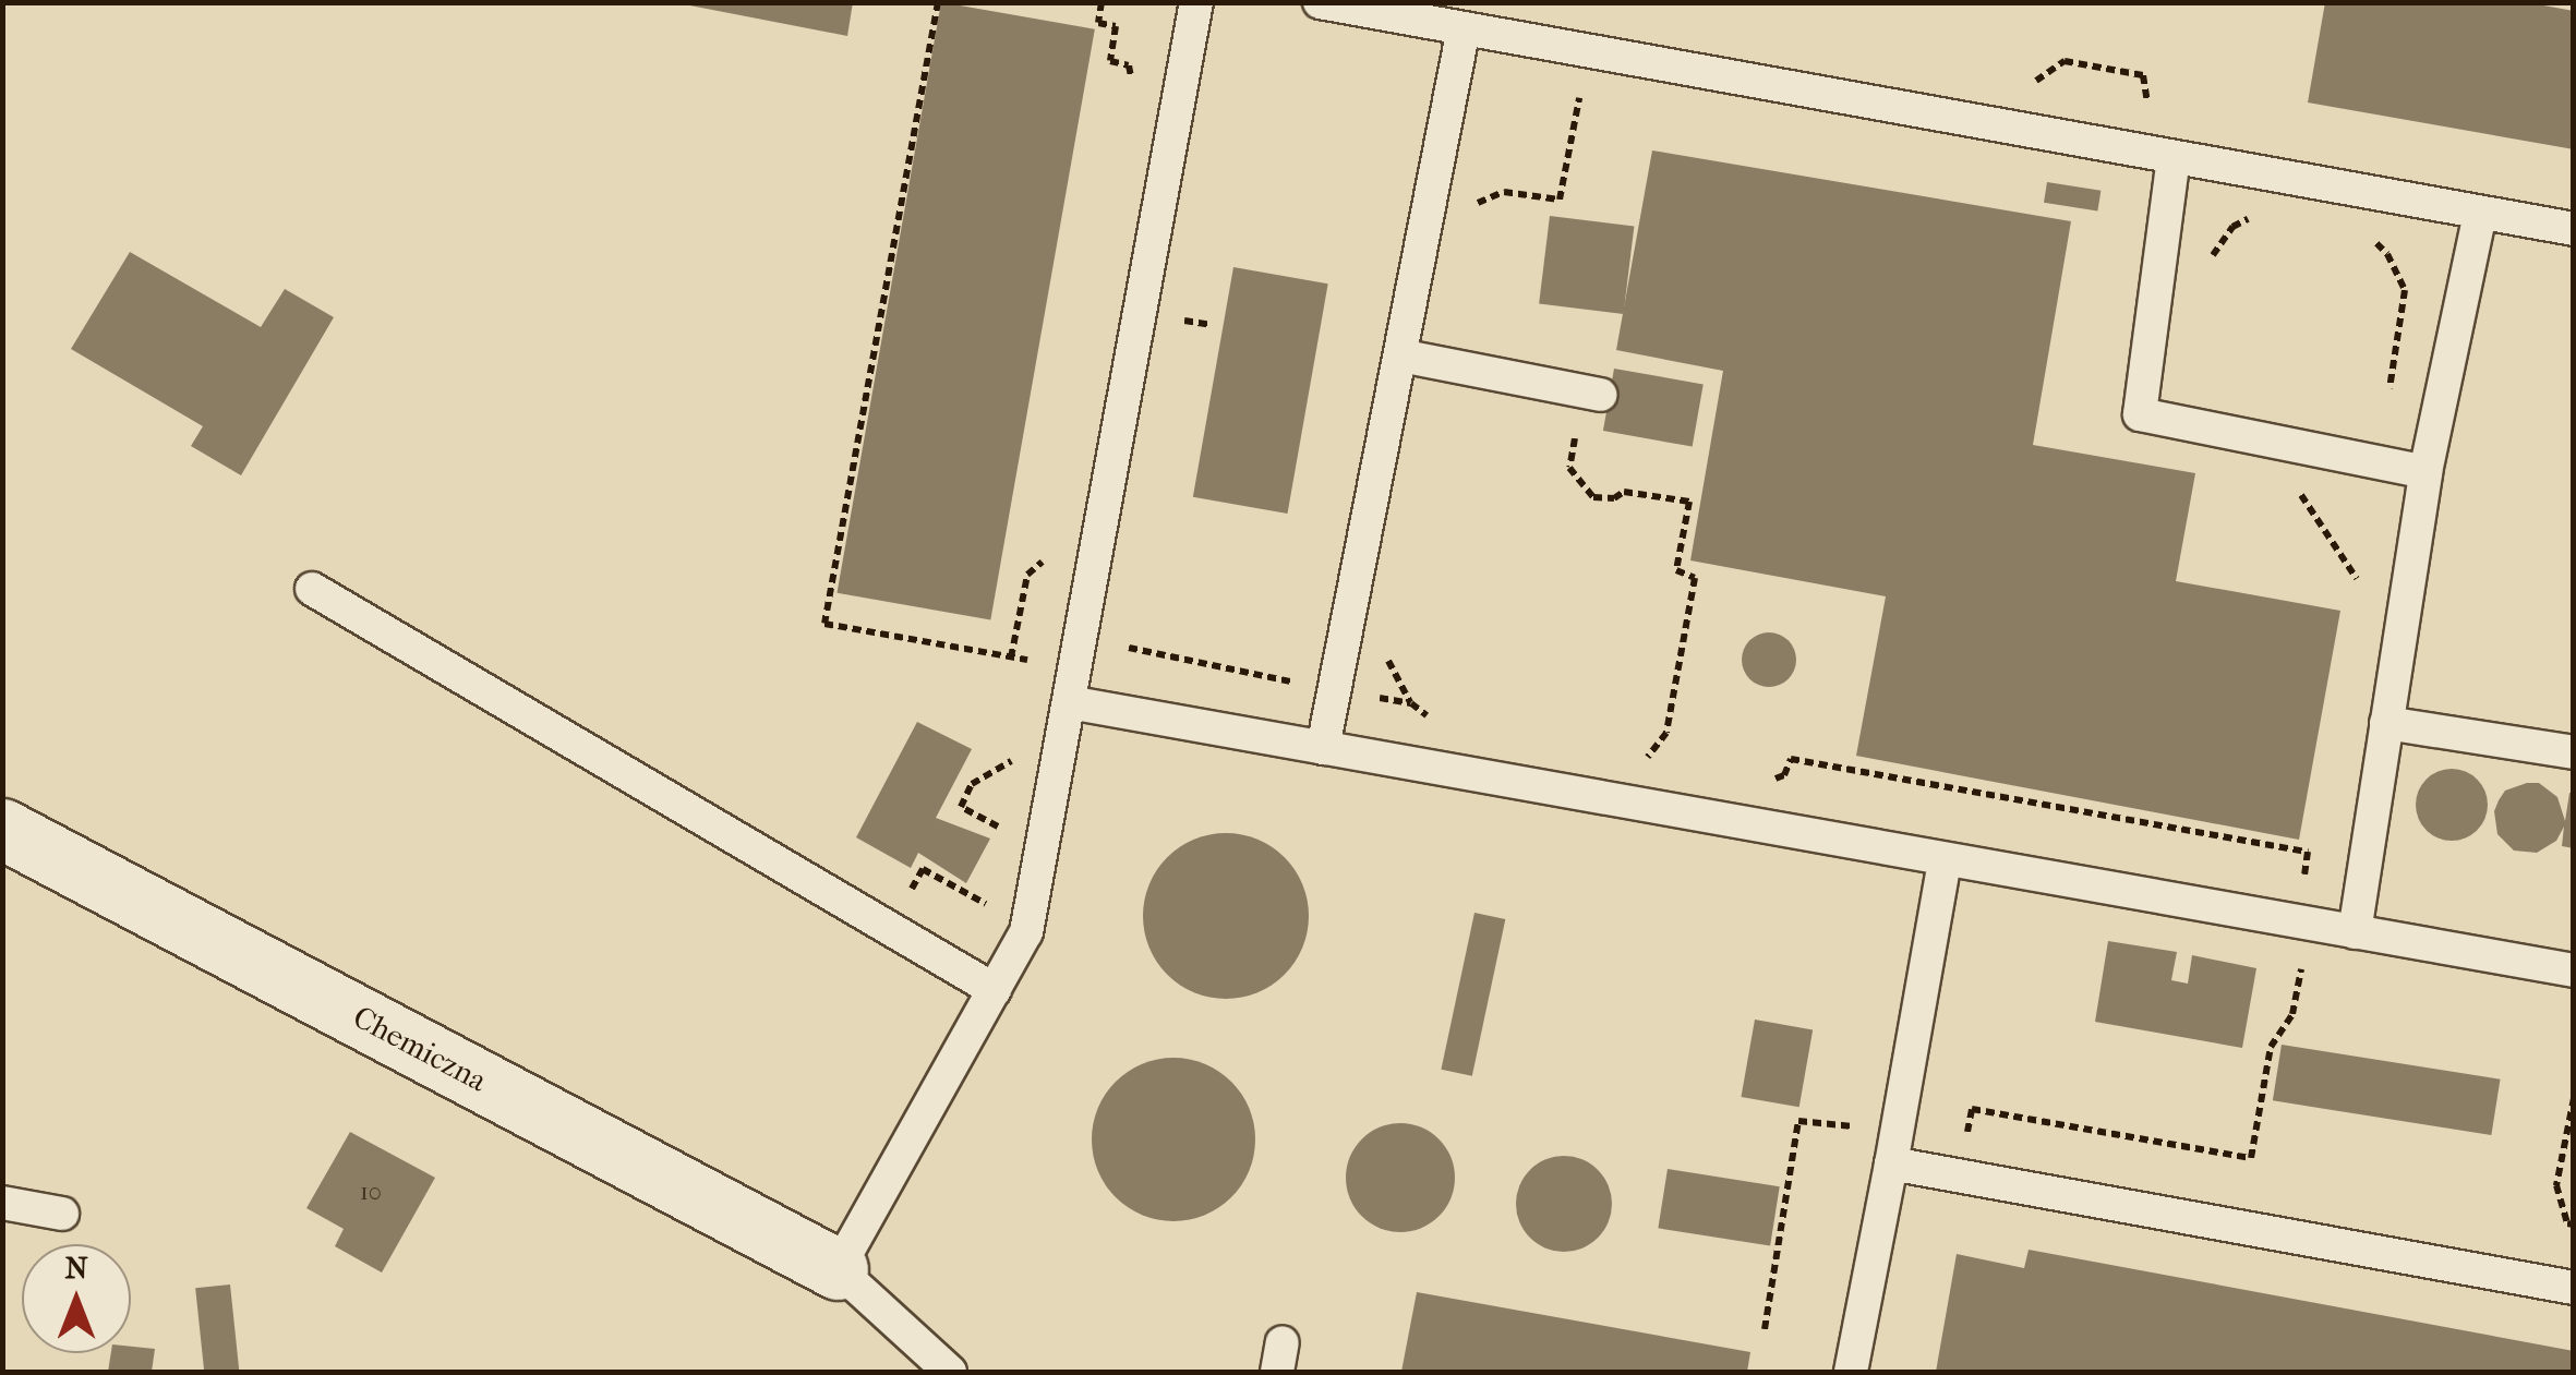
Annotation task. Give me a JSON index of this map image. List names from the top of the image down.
{
  "streets": {
    "street": ["Chemiczna"]
  },
  "house_numbers": ["10"],
  "north": "top"
}
